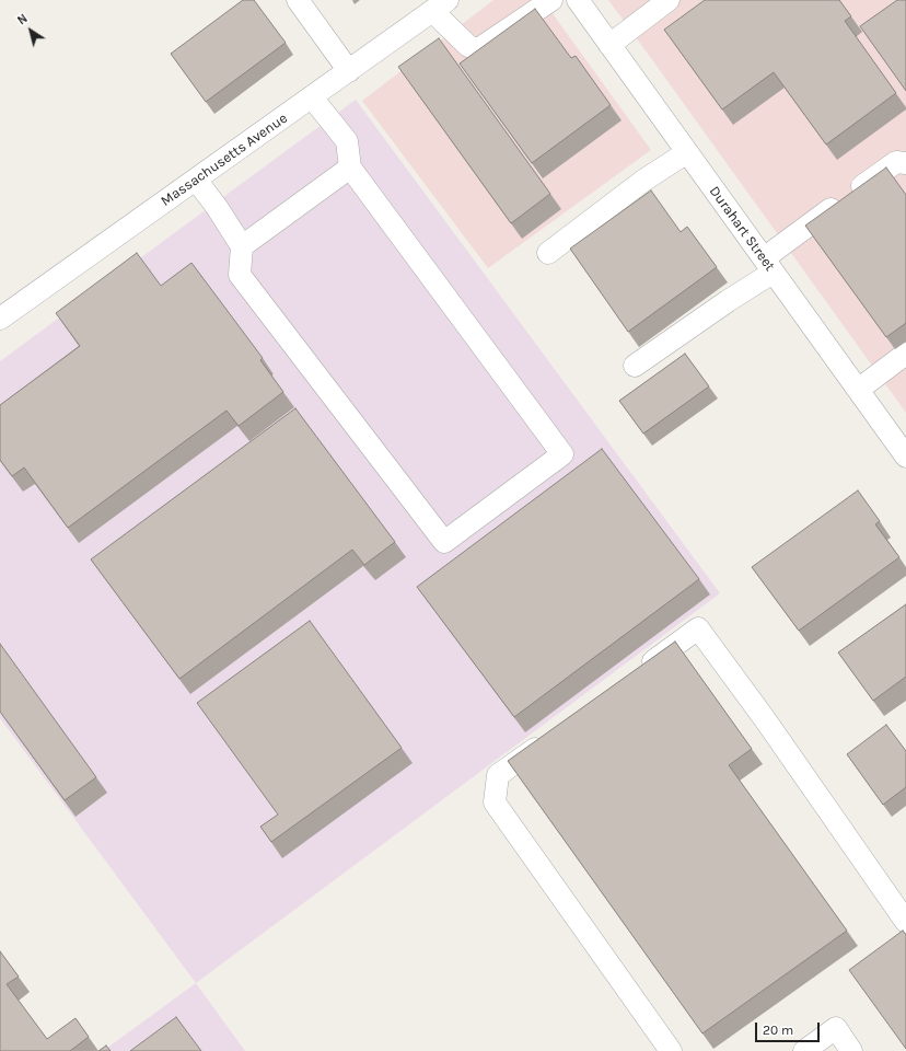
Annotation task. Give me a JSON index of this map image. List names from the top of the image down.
{
  "streets": {
    "street": ["Massachusetts Avenue", "Durahart Street"]
  },
  "scale_bar": "20 m",
  "north": "top left"
}
